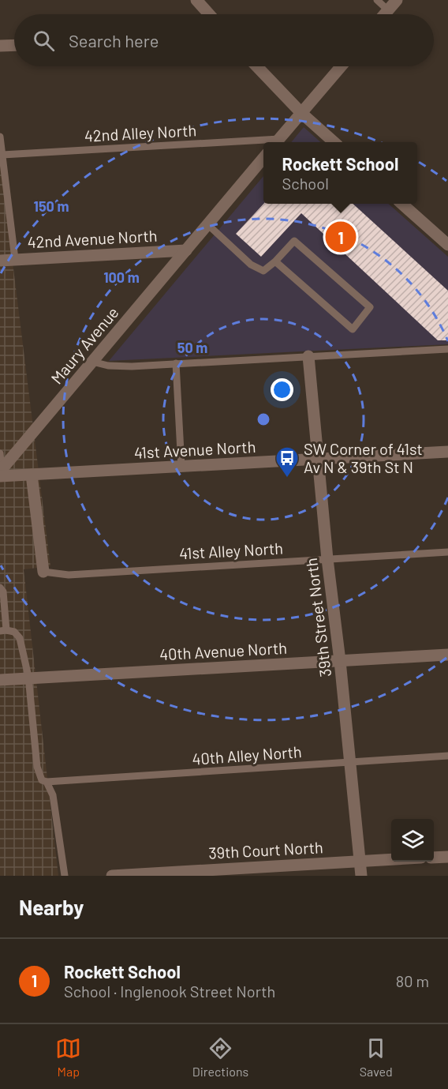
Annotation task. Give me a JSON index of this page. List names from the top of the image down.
{
  "streets": {
    "street": [
      "42nd Avenue North",
      "Maury Avenue",
      "41st Avenue North",
      "39th Street North",
      "40th Avenue North",
      "39th Court North"
    ],
    "lane": ["42nd Alley North", "41st Alley North", "40th Alley North"]
  },
  "crossings": [
    ["42nd Avenue North", "Maury Avenue"],
    ["Maury Avenue", "41st Avenue North"],
    ["41st Avenue North", "39th Street North"],
    ["41st Alley North", "39th Street North"],
    ["39th Street North", "40th Avenue North"],
    ["39th Street North", "40th Alley North"],
    ["39th Street North", "39th Court North"]
  ],
  "places": {
    "bus stop": ["SW Corner of 41st Av N & 39th St N"]
  },
  "page": {
    "search": "Search here",
    "popup": ["Rockett School", "School"],
    "pins": "1",
    "heading": "Nearby",
    "list": [
      {
        "mark": "1",
        "name": "Rockett School",
        "note": "School · Inglenook Street North",
        "value": "80 m"
      }
    ],
    "nav": ["Map", "Directions", "Saved"]
  },
  "rings": ["150 m", "100 m", "50 m"]
}
